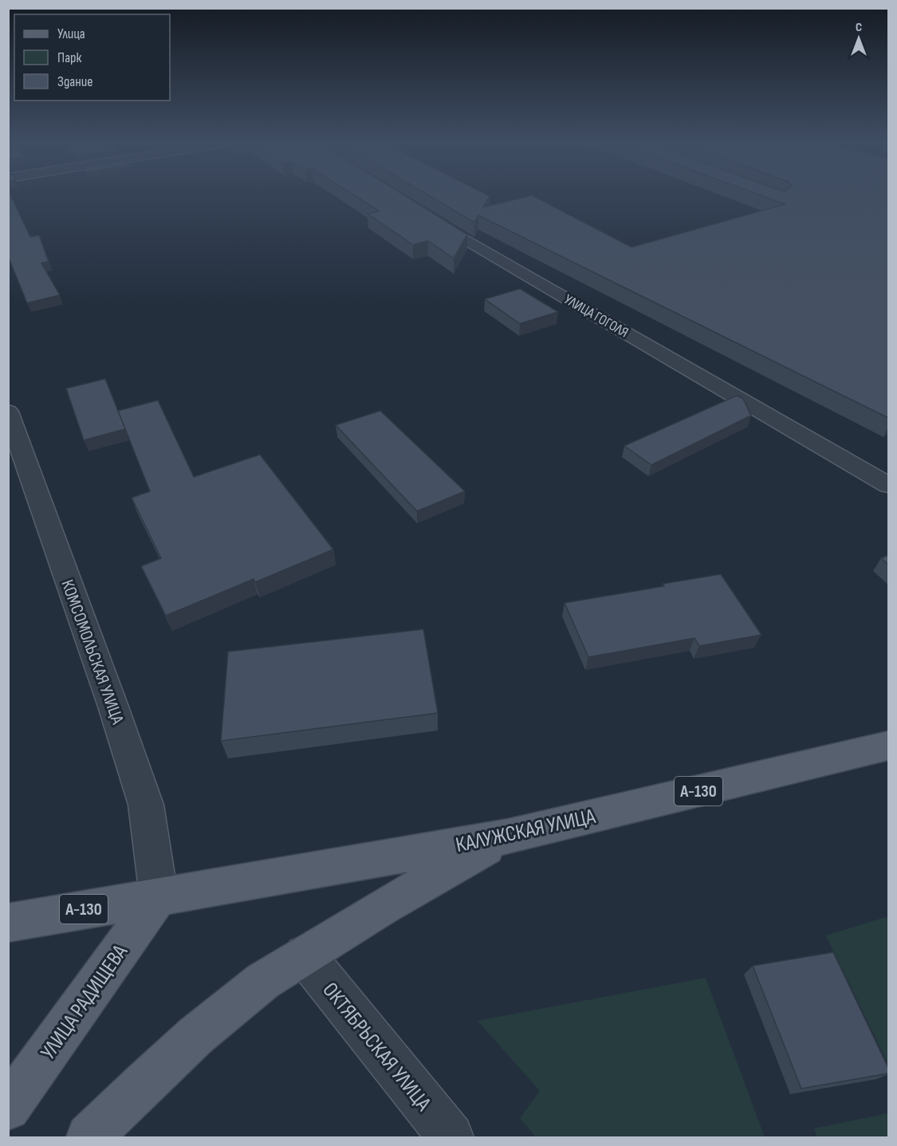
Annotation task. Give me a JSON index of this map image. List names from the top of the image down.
{
  "streets": {
    "main road": ["А-130", "КАЛУЖСКАЯ УЛИЦА", "УЛИЦА РАДИЩЕВА"],
    "street": ["УЛИЦА ГОГОЛЯ", "КОМСОМОЛЬСКАЯ УЛИЦА", "ОКТЯБРЬСКАЯ УЛИЦА"]
  },
  "crossings": [
    ["КОМСОМОЛЬСКАЯ УЛИЦА", "А-130"],
    ["КОМСОМОЛЬСКАЯ УЛИЦА", "КАЛУЖСКАЯ УЛИЦА"],
    ["КОМСОМОЛЬСКАЯ УЛИЦА", "УЛИЦА РАДИЩЕВА"],
    ["А-130", "КАЛУЖСКАЯ УЛИЦА"],
    ["А-130", "УЛИЦА РАДИЩЕВА"],
    ["КАЛУЖСКАЯ УЛИЦА", "УЛИЦА РАДИЩЕВА"]
  ],
  "legend": ["Улица", "Парк", "Здание"],
  "north": "top"
}
